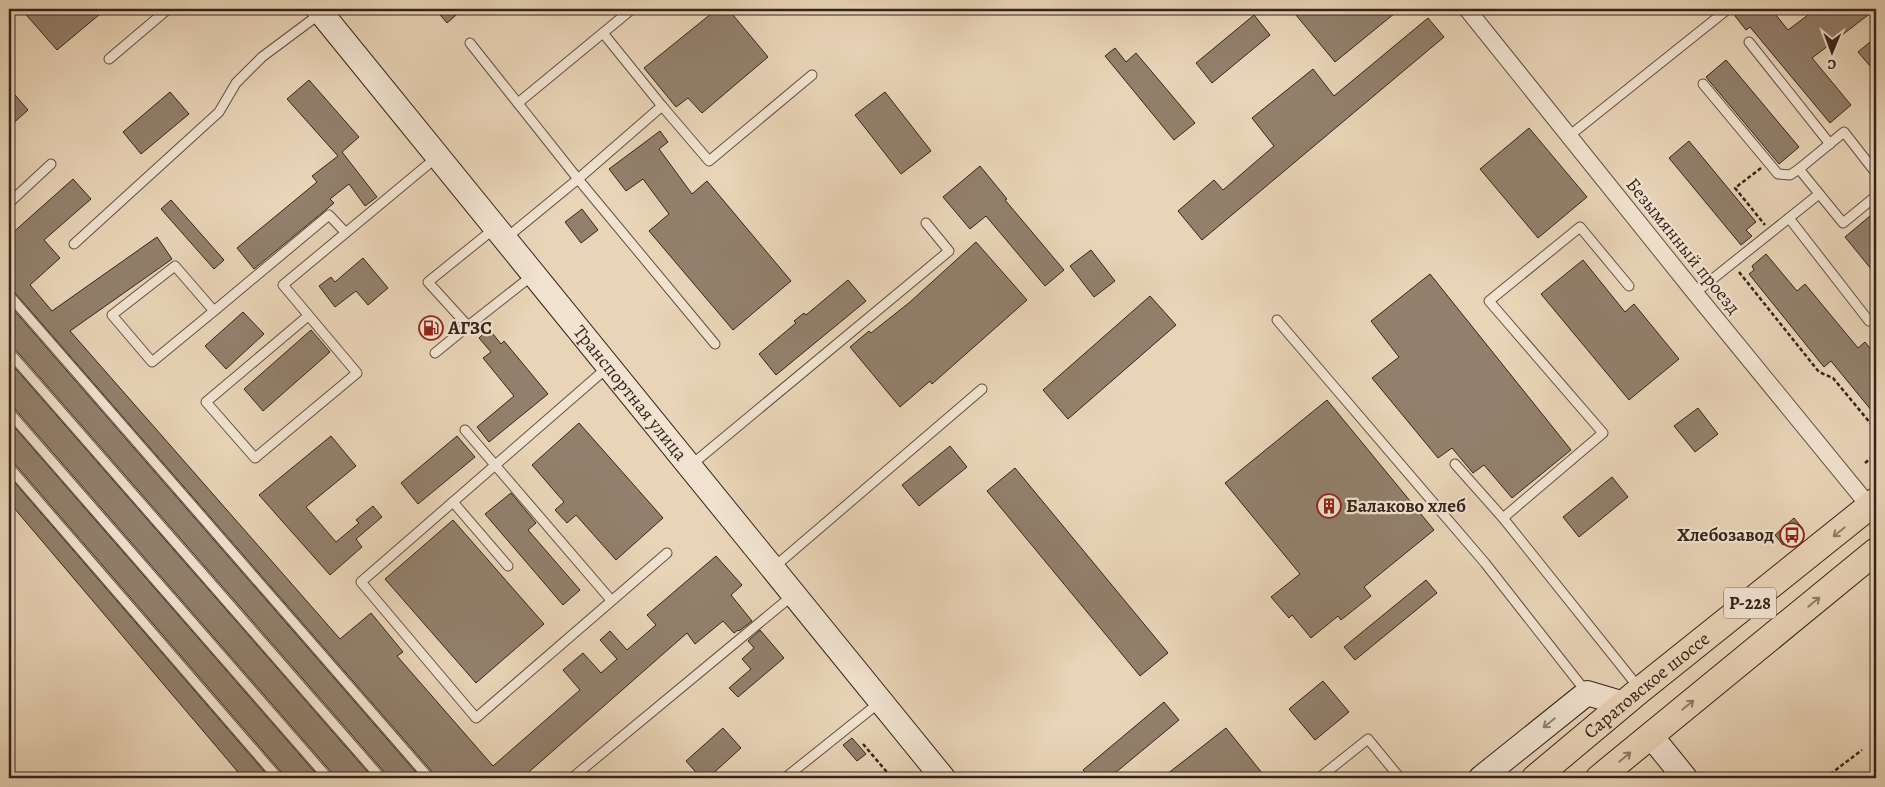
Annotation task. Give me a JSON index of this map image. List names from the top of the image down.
{
  "streets": {
    "main road": ["Транспортная улица", "Р-228", "Саратовское шоссе"],
    "street": ["Безымянный проезд"]
  },
  "crossings": [
    ["Безымянный проезд", "Саратовское шоссе"]
  ],
  "places": {
    "fuel station": ["АГЗС"],
    "building": ["Балаково хлеб"],
    "bus stop": ["Хлебозавод"]
  },
  "north": "bottom"
}
